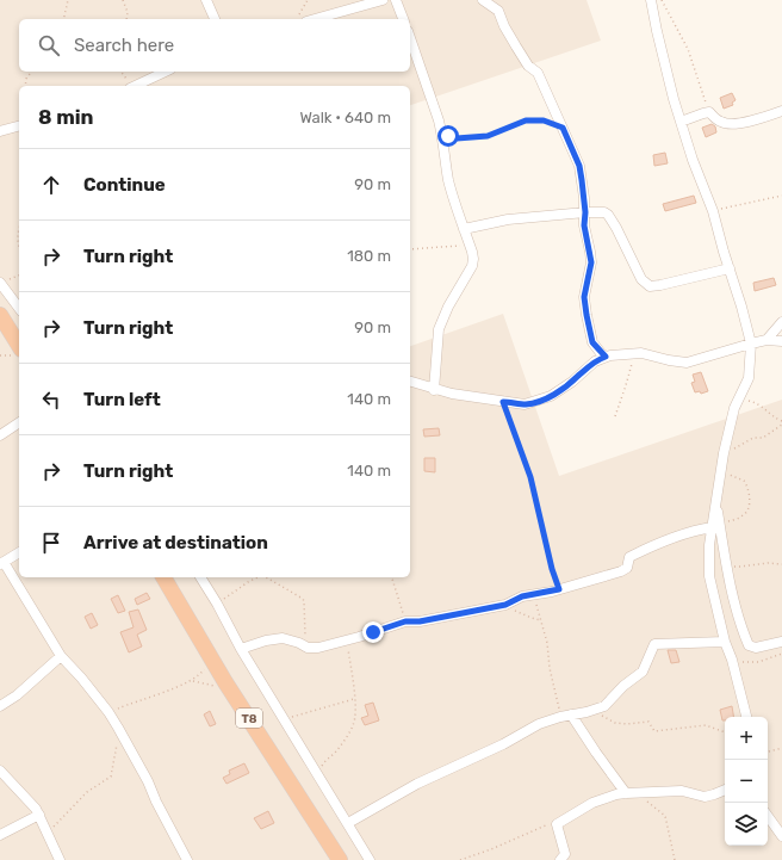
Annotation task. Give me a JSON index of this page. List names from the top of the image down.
{
  "streets": {
    "highway": ["T8"]
  },
  "page": {
    "search": "Search here",
    "heading": ["8 min", "Walk · 640 m"],
    "list": [
      ["Continue", "90 m"],
      ["Turn right", "180 m"],
      ["Turn right", "90 m"],
      ["Turn left", "140 m"],
      ["Turn right", "140 m"],
      "Arrive at destination"
    ],
    "map_buttons": ["+", "−"]
  }
}
